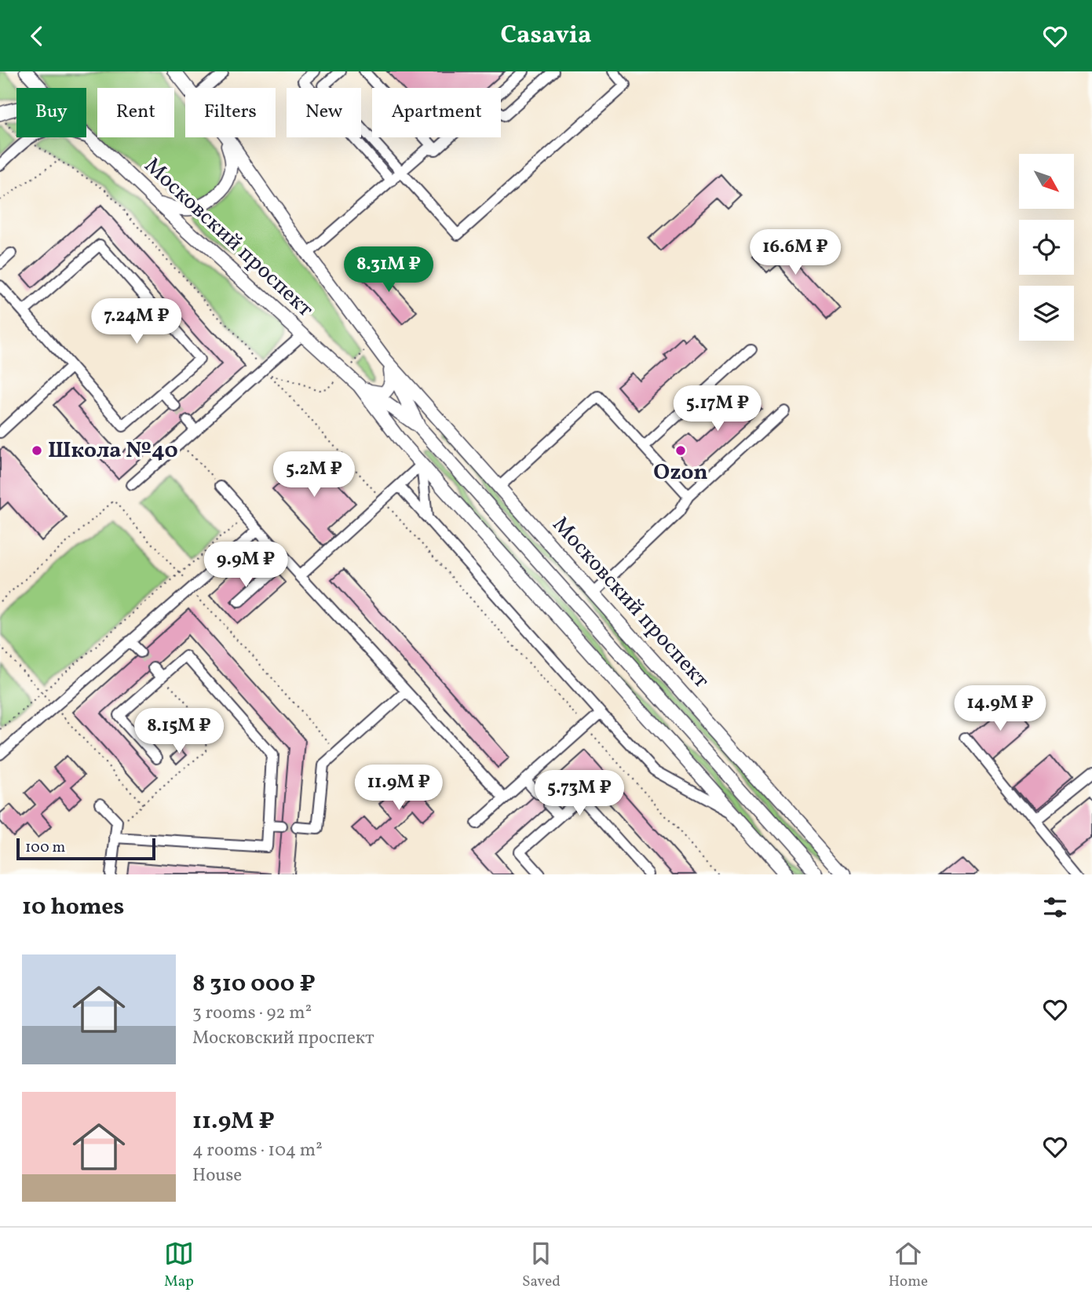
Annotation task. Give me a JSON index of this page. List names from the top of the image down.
{
  "streets": {
    "main road": ["Московский проспект"]
  },
  "places": ["Школа №40", "Ozon"],
  "scale_bar": "100 m",
  "north": "bottom right",
  "page": {
    "header": "Casavia",
    "chip": [
      "Buy",
      "Rent",
      "Filters",
      "New",
      "Apartment"
    ],
    "price": [
      "16.6M ₽",
      "8.31M ₽",
      "7.24M ₽",
      "5.17M ₽",
      "5.2M ₽",
      "9.9M ₽",
      "14.9M ₽",
      "8.15M ₽",
      "11.9M ₽",
      "5.73M ₽"
    ],
    "scale": "100 m",
    "heading": "10 homes",
    "list": [
      {
        "name": "8 310 000 ₽",
        "note": "3 rooms · 92 m² · Московский проспект"
      },
      {
        "name": "11.9M ₽",
        "note": "4 rooms · 104 m² · House"
      }
    ],
    "tabs": ["Map", "Saved", "Home"]
  }
}
